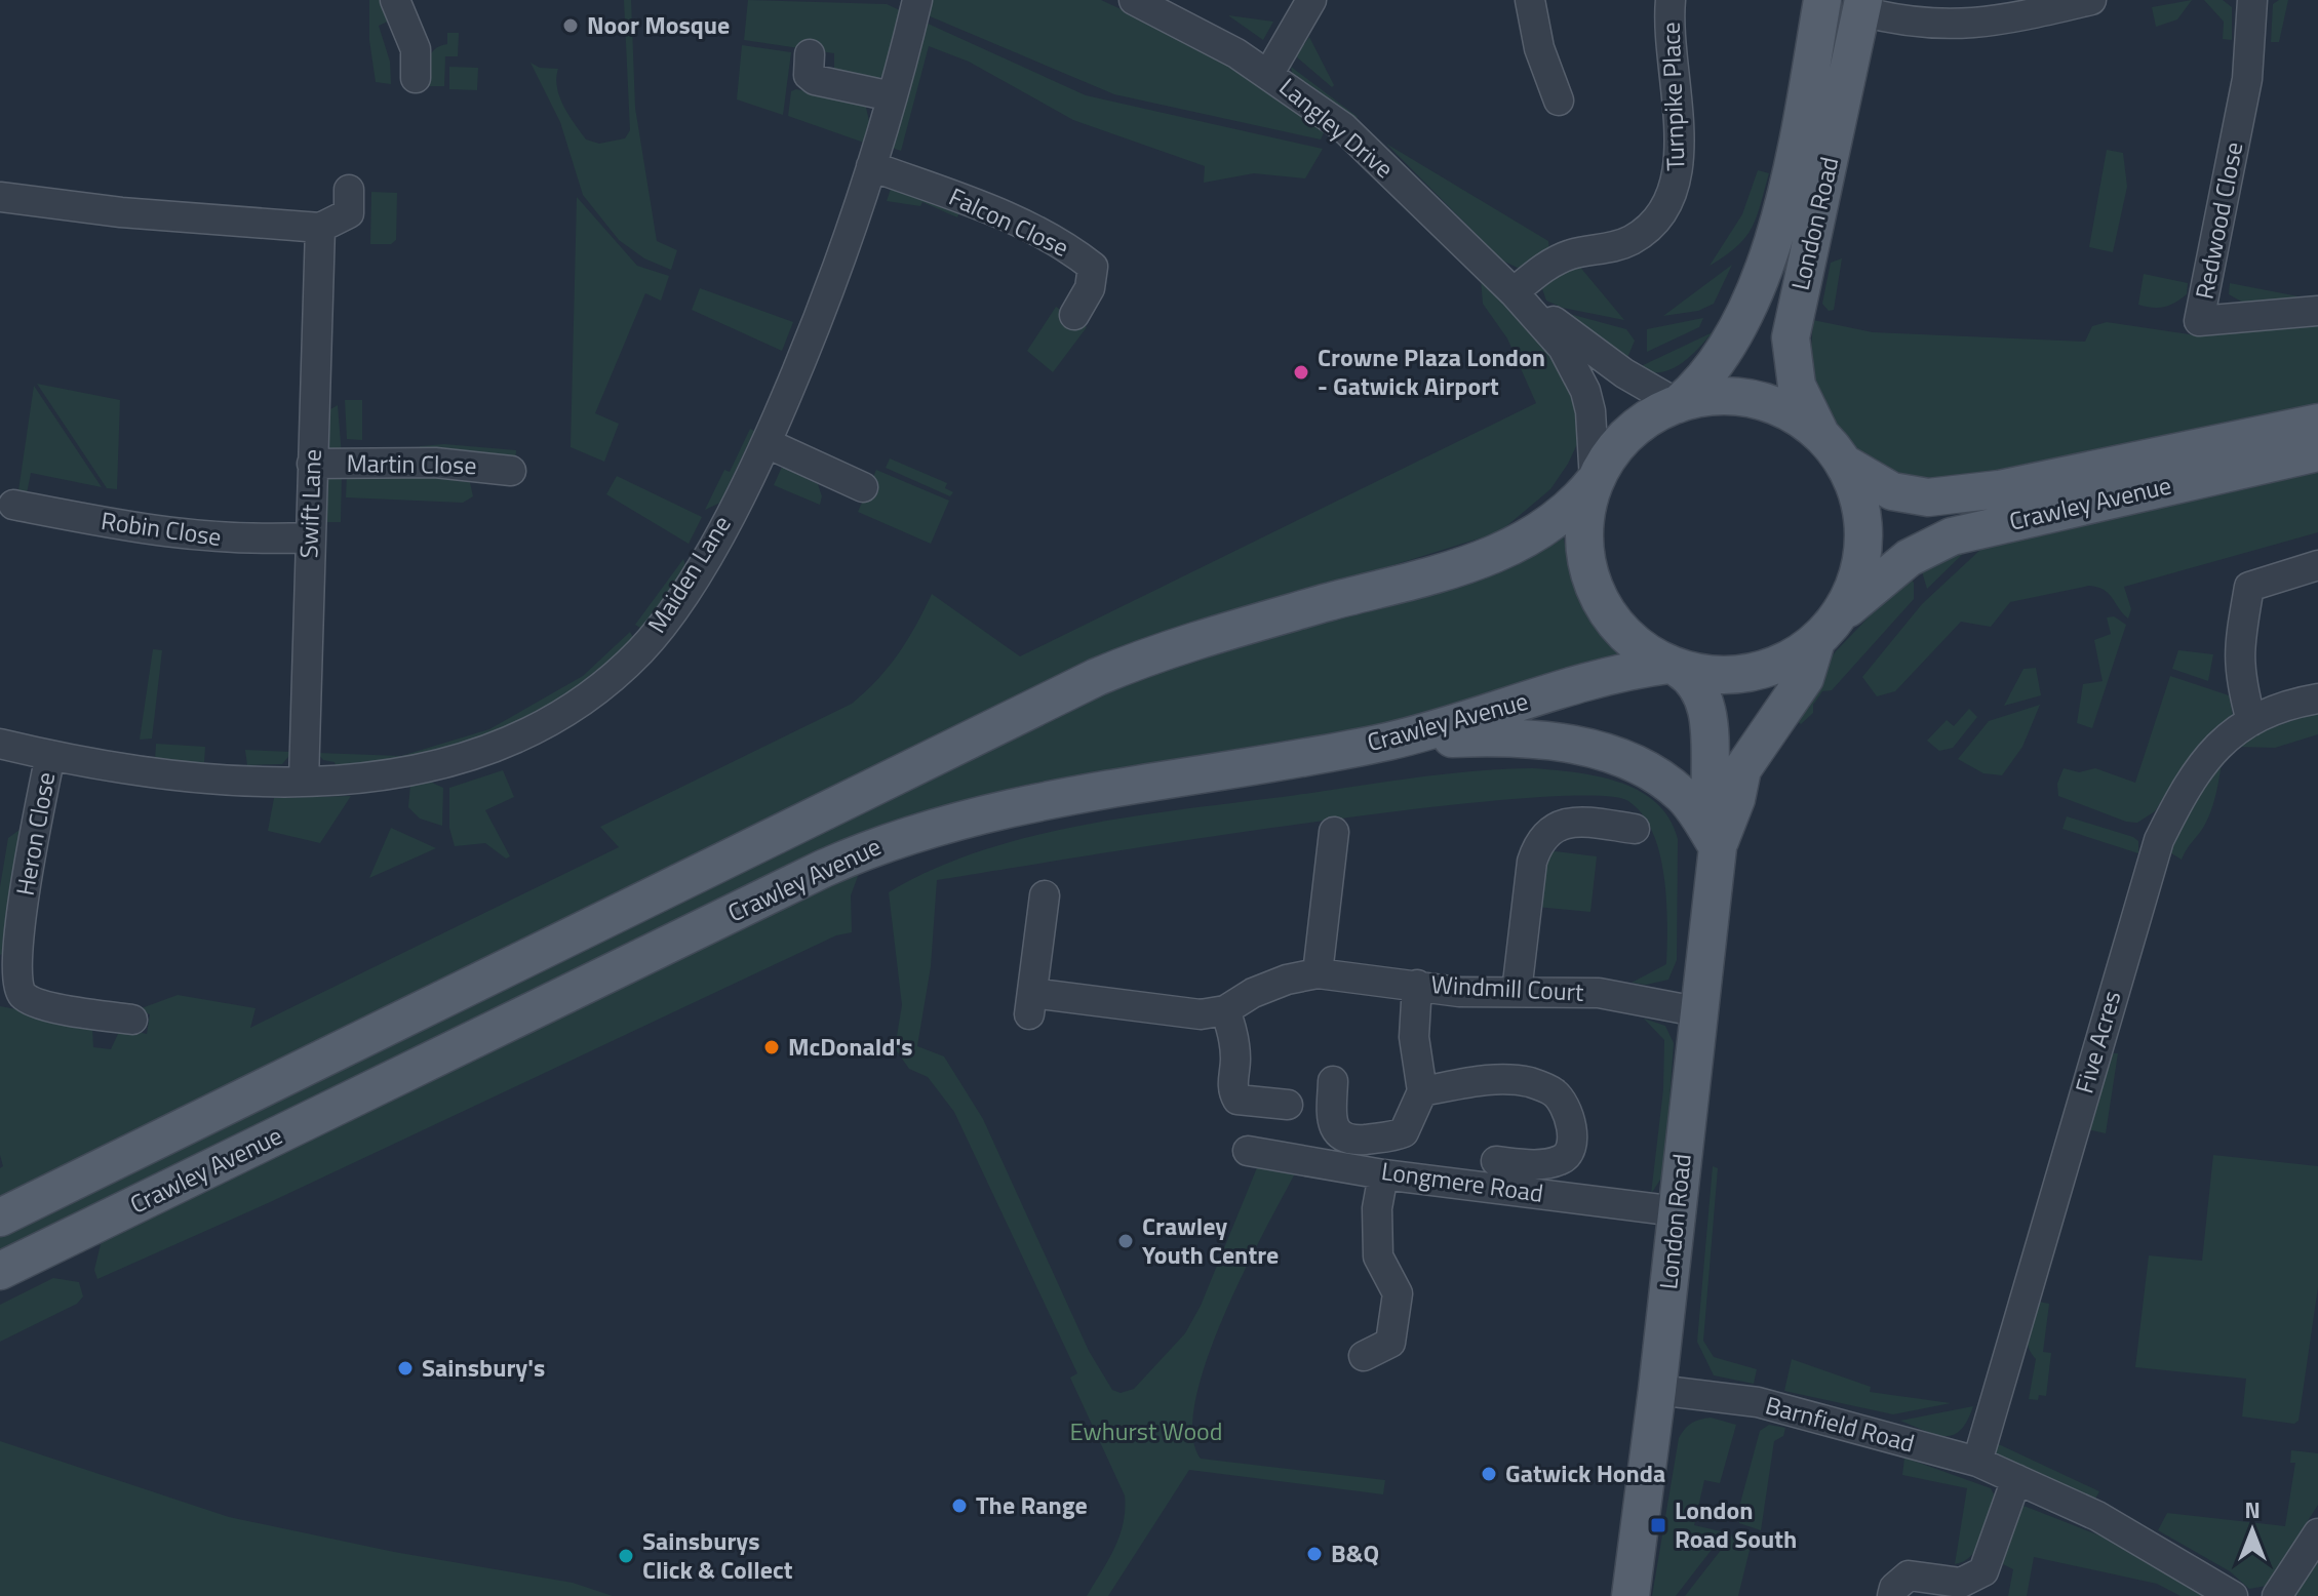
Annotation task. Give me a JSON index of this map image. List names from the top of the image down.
{
  "streets": {
    "main road": ["London Road", "Crawley Avenue"],
    "street": [
      "Turnpike Place",
      "Langley Drive",
      "Redwood Close",
      "Falcon Close",
      "Martin Close",
      "Swift Lane",
      "Robin Close",
      "Maiden Lane",
      "Heron Close",
      "Windmill Court",
      "Five Acres",
      "Longmere Road",
      "Barnfield Road"
    ]
  },
  "crossings": [
    ["Turnpike Place", "Langley Drive"],
    ["Langley Drive", "London Road"],
    ["Langley Drive", "Crawley Avenue"],
    ["Falcon Close", "Maiden Lane"],
    ["London Road", "Crawley Avenue"],
    ["London Road", "Windmill Court"],
    ["London Road", "Longmere Road"],
    ["London Road", "Barnfield Road"],
    ["Martin Close", "Swift Lane"],
    ["Swift Lane", "Robin Close"],
    ["Swift Lane", "Maiden Lane"],
    ["Maiden Lane", "Heron Close"],
    ["Five Acres", "Barnfield Road"]
  ],
  "parks": ["Ewhurst Wood"],
  "places": {
    "other": [
      "Noor Mosque",
      "Crowne Plaza London - Gatwick Airport",
      "McDonald's",
      "Crawley Youth Centre",
      "Sainsbury's",
      "Gatwick Honda",
      "The Range",
      "B&Q",
      "Sainsburys Click & Collect"
    ],
    "transit": ["London Road South"]
  },
  "north": "top"
}
